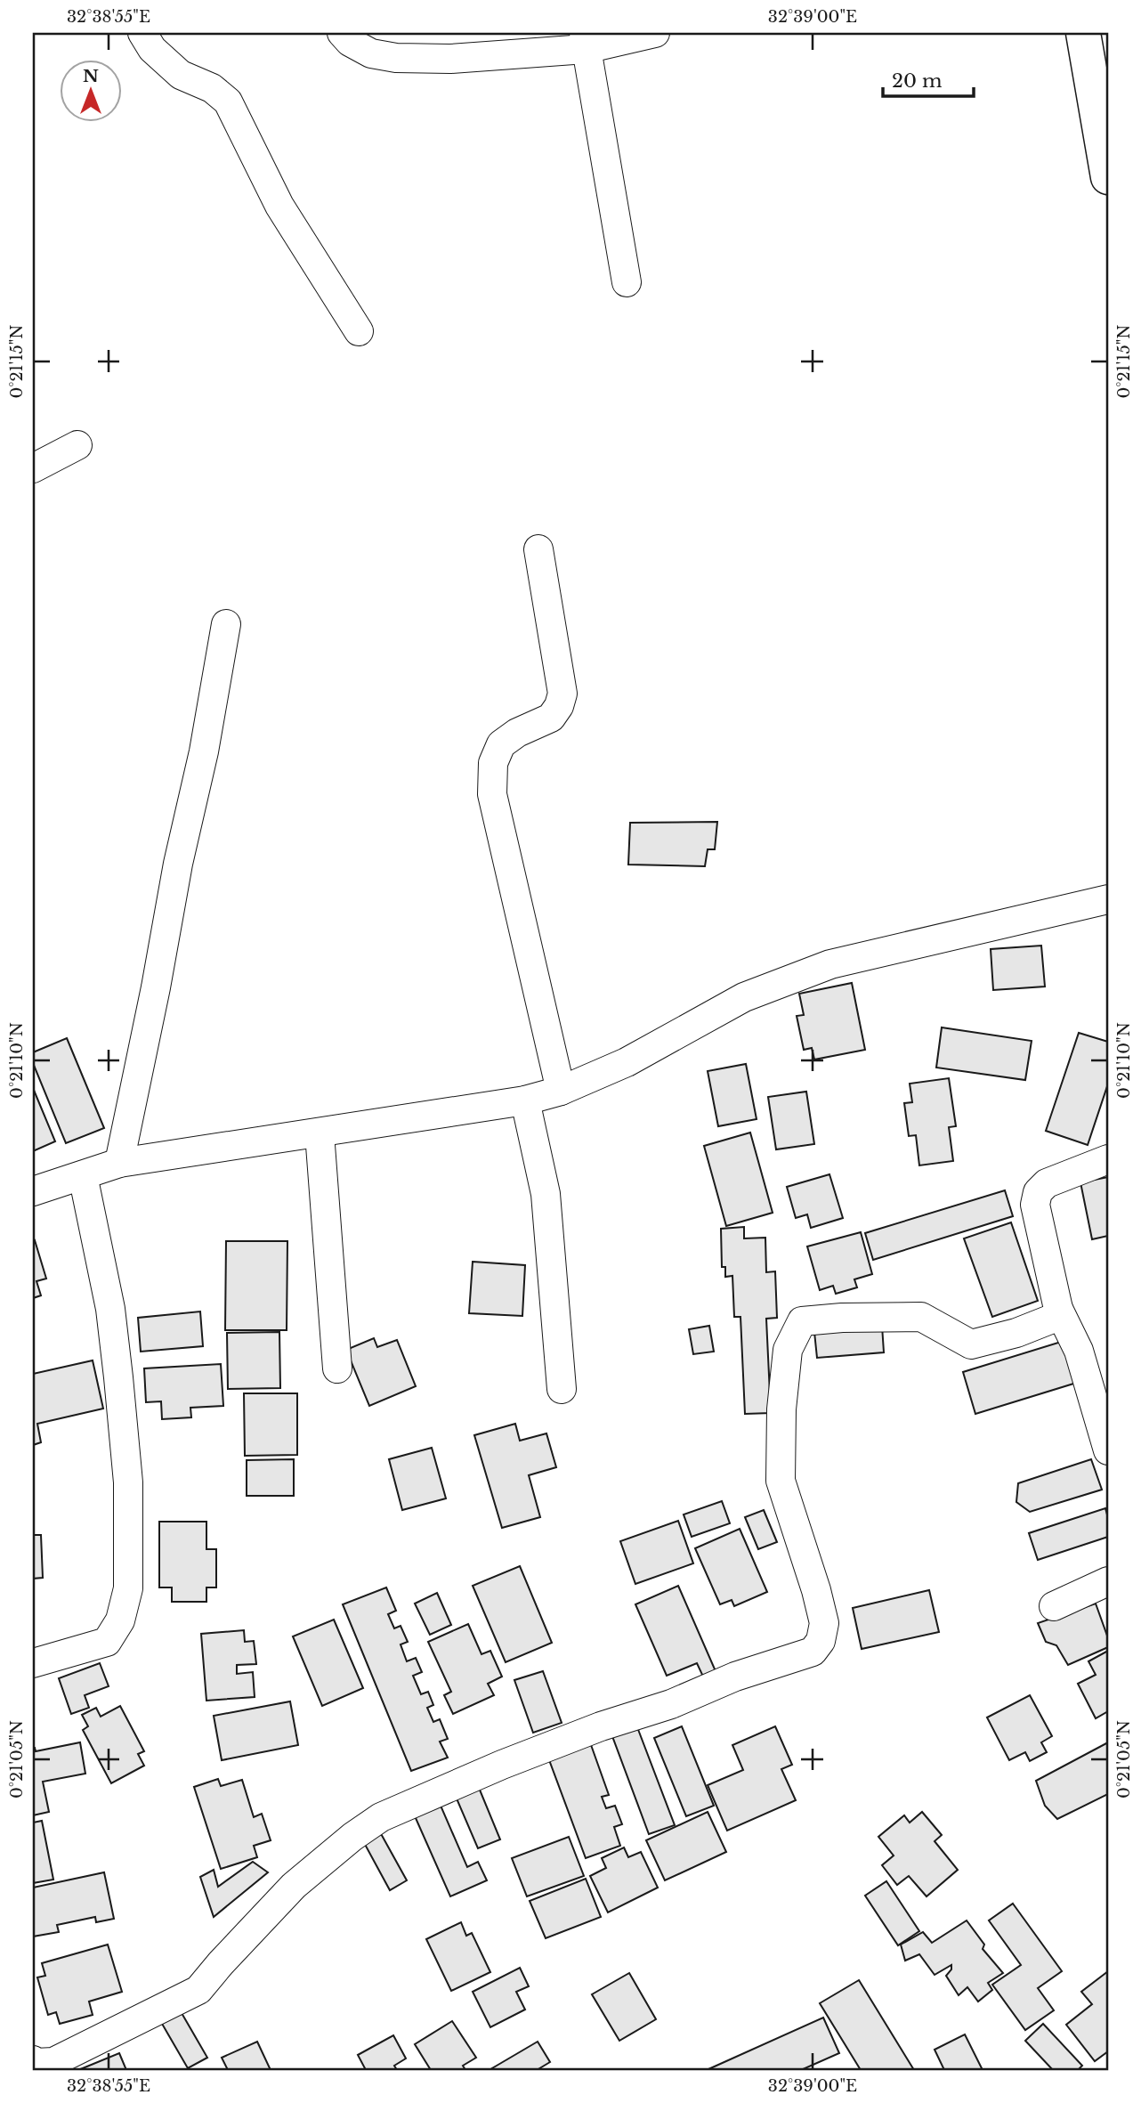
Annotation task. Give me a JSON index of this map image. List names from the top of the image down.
{
  "scale_bar": "20 m",
  "north": "top",
  "coordinates": [
    "32°38'55\"E",
    "32°39'00\"E",
    "0°21'15\"N",
    "0°21'10\"N",
    "0°21'05\"N"
  ]
}
